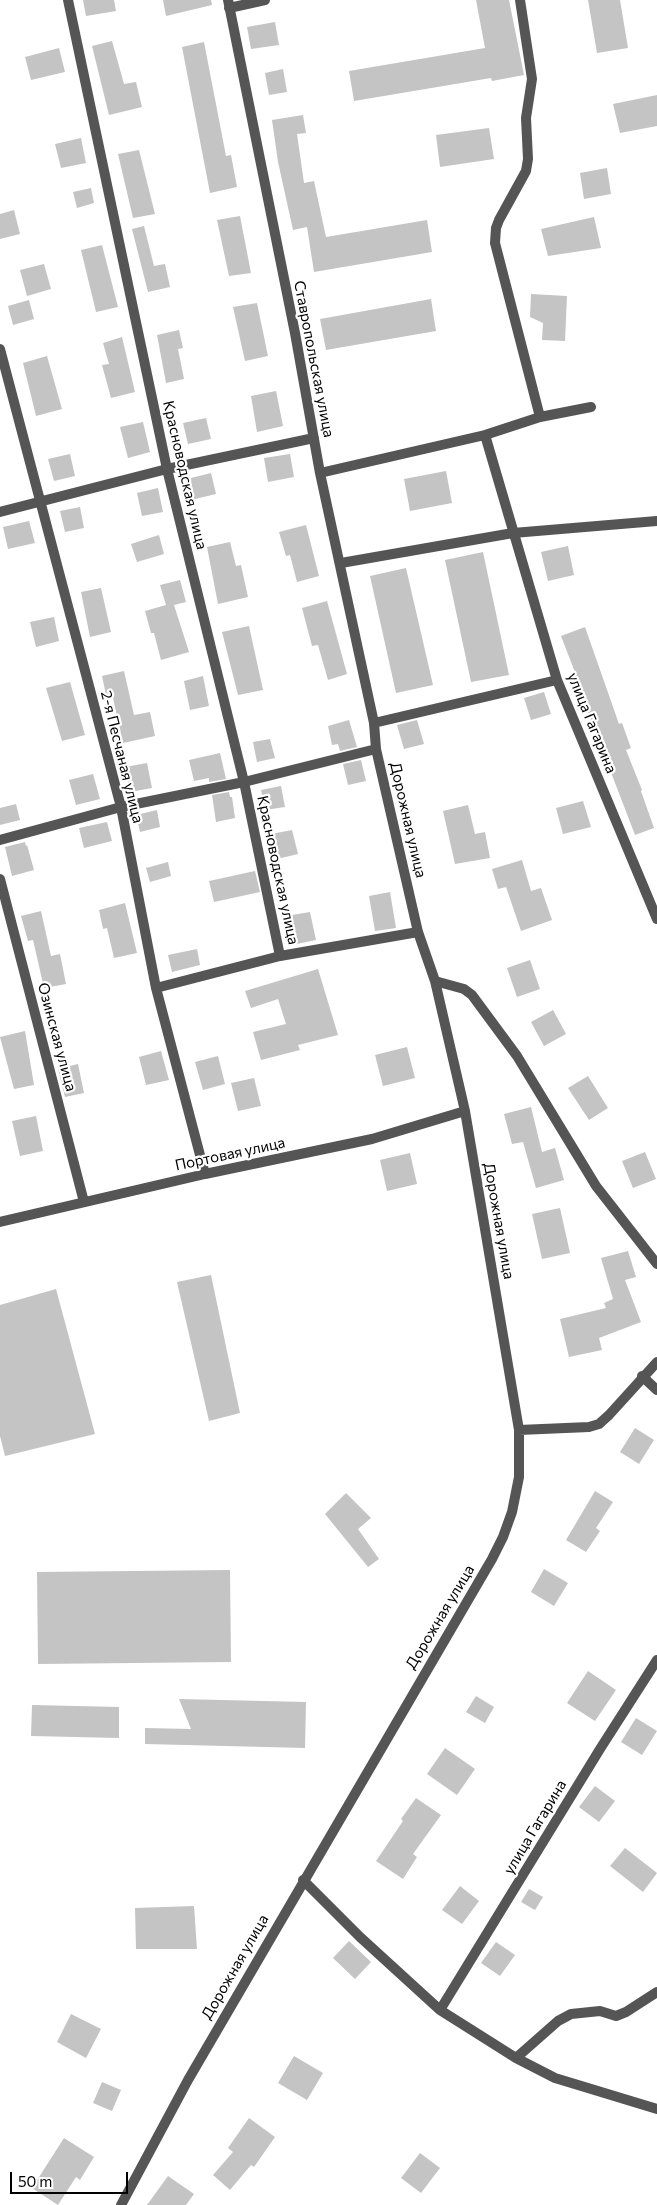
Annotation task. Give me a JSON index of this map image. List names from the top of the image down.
{
  "streets": {
    "street": [
      "Ставропольская улица",
      "Красноводская улица",
      "улица Гагарина",
      "2-я Песчаная улица",
      "Дорожная улица",
      "Озинская улица",
      "Портовая улица"
    ]
  },
  "crossings": [
    ["Ставропольская улица", "Дорожная улица"],
    ["2-я Песчаная улица", "Портовая улица"],
    ["Дорожная улица", "Портовая улица"],
    ["Озинская улица", "Портовая улица"]
  ],
  "scale_bar": "50 m"
}
